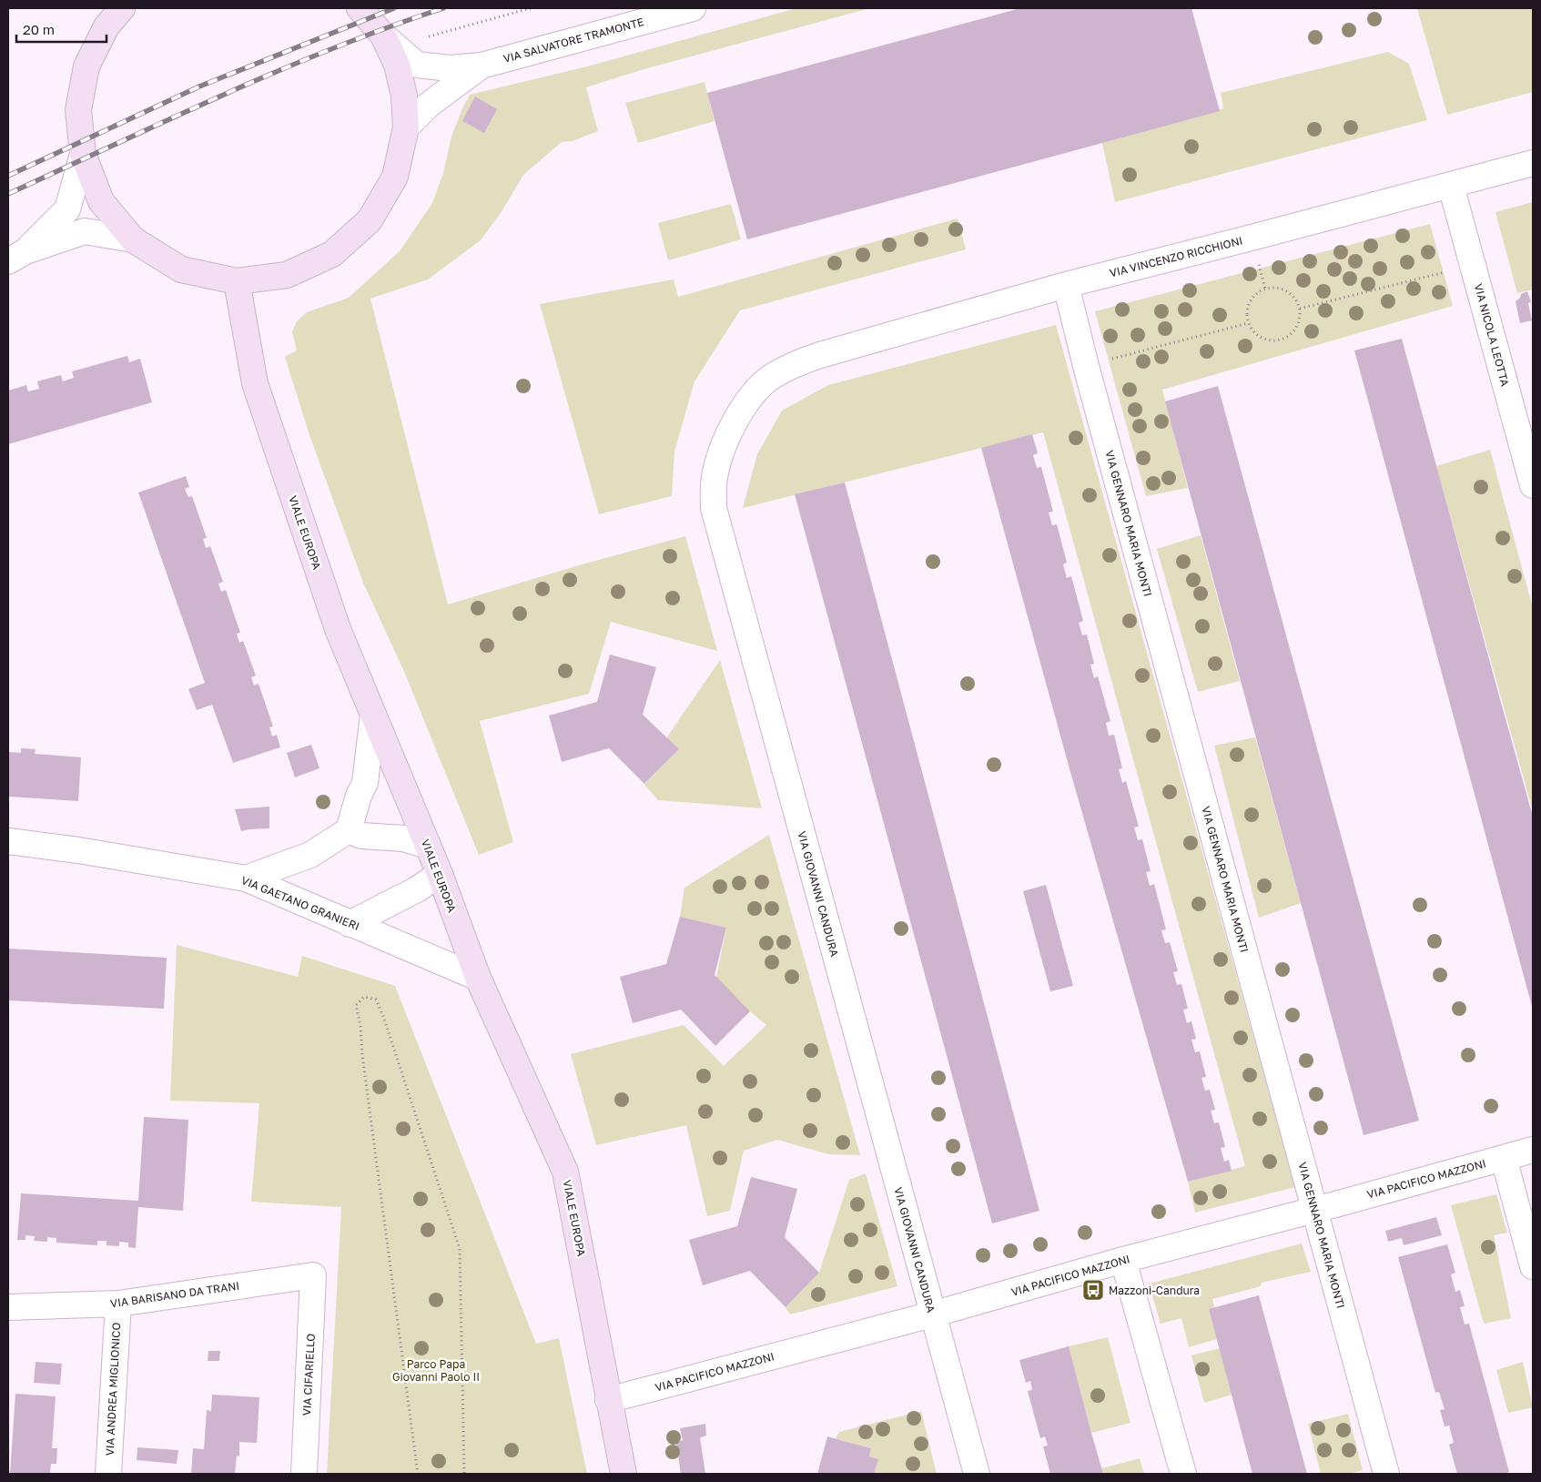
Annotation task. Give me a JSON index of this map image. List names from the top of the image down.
{
  "streets": {
    "main road": ["VIALE EUROPA"],
    "street": [
      "VIA SALVATORE TRAMONTE",
      "VIA VINCENZO RICCHIONI",
      "VIA NICOLA LEOTTA",
      "VIA GENNARO MARIA MONTI",
      "VIA GIOVANNI CANDURA",
      "VIA GAETANO GRANIERI",
      "VIA PACIFICO MAZZONI",
      "VIA BARISANO DA TRANI",
      "VIA CIFARIELLO",
      "VIA ANDREA MIGLIONICO"
    ]
  },
  "crossings": [
    ["VIA VINCENZO RICCHIONI", "VIA NICOLA LEOTTA"],
    ["VIA VINCENZO RICCHIONI", "VIA GENNARO MARIA MONTI"],
    ["VIA VINCENZO RICCHIONI", "VIA GIOVANNI CANDURA"],
    ["VIA GENNARO MARIA MONTI", "VIA PACIFICO MAZZONI"],
    ["VIALE EUROPA", "VIA GAETANO GRANIERI"],
    ["VIALE EUROPA", "VIA PACIFICO MAZZONI"],
    ["VIA GIOVANNI CANDURA", "VIA PACIFICO MAZZONI"],
    ["VIA BARISANO DA TRANI", "VIA CIFARIELLO"],
    ["VIA BARISANO DA TRANI", "VIA ANDREA MIGLIONICO"]
  ],
  "parks": ["Parco Papa Giovanni Paolo II"],
  "places": {
    "bus stop": ["Mazzoni-Candura"]
  },
  "scale_bar": "20 m"
}
